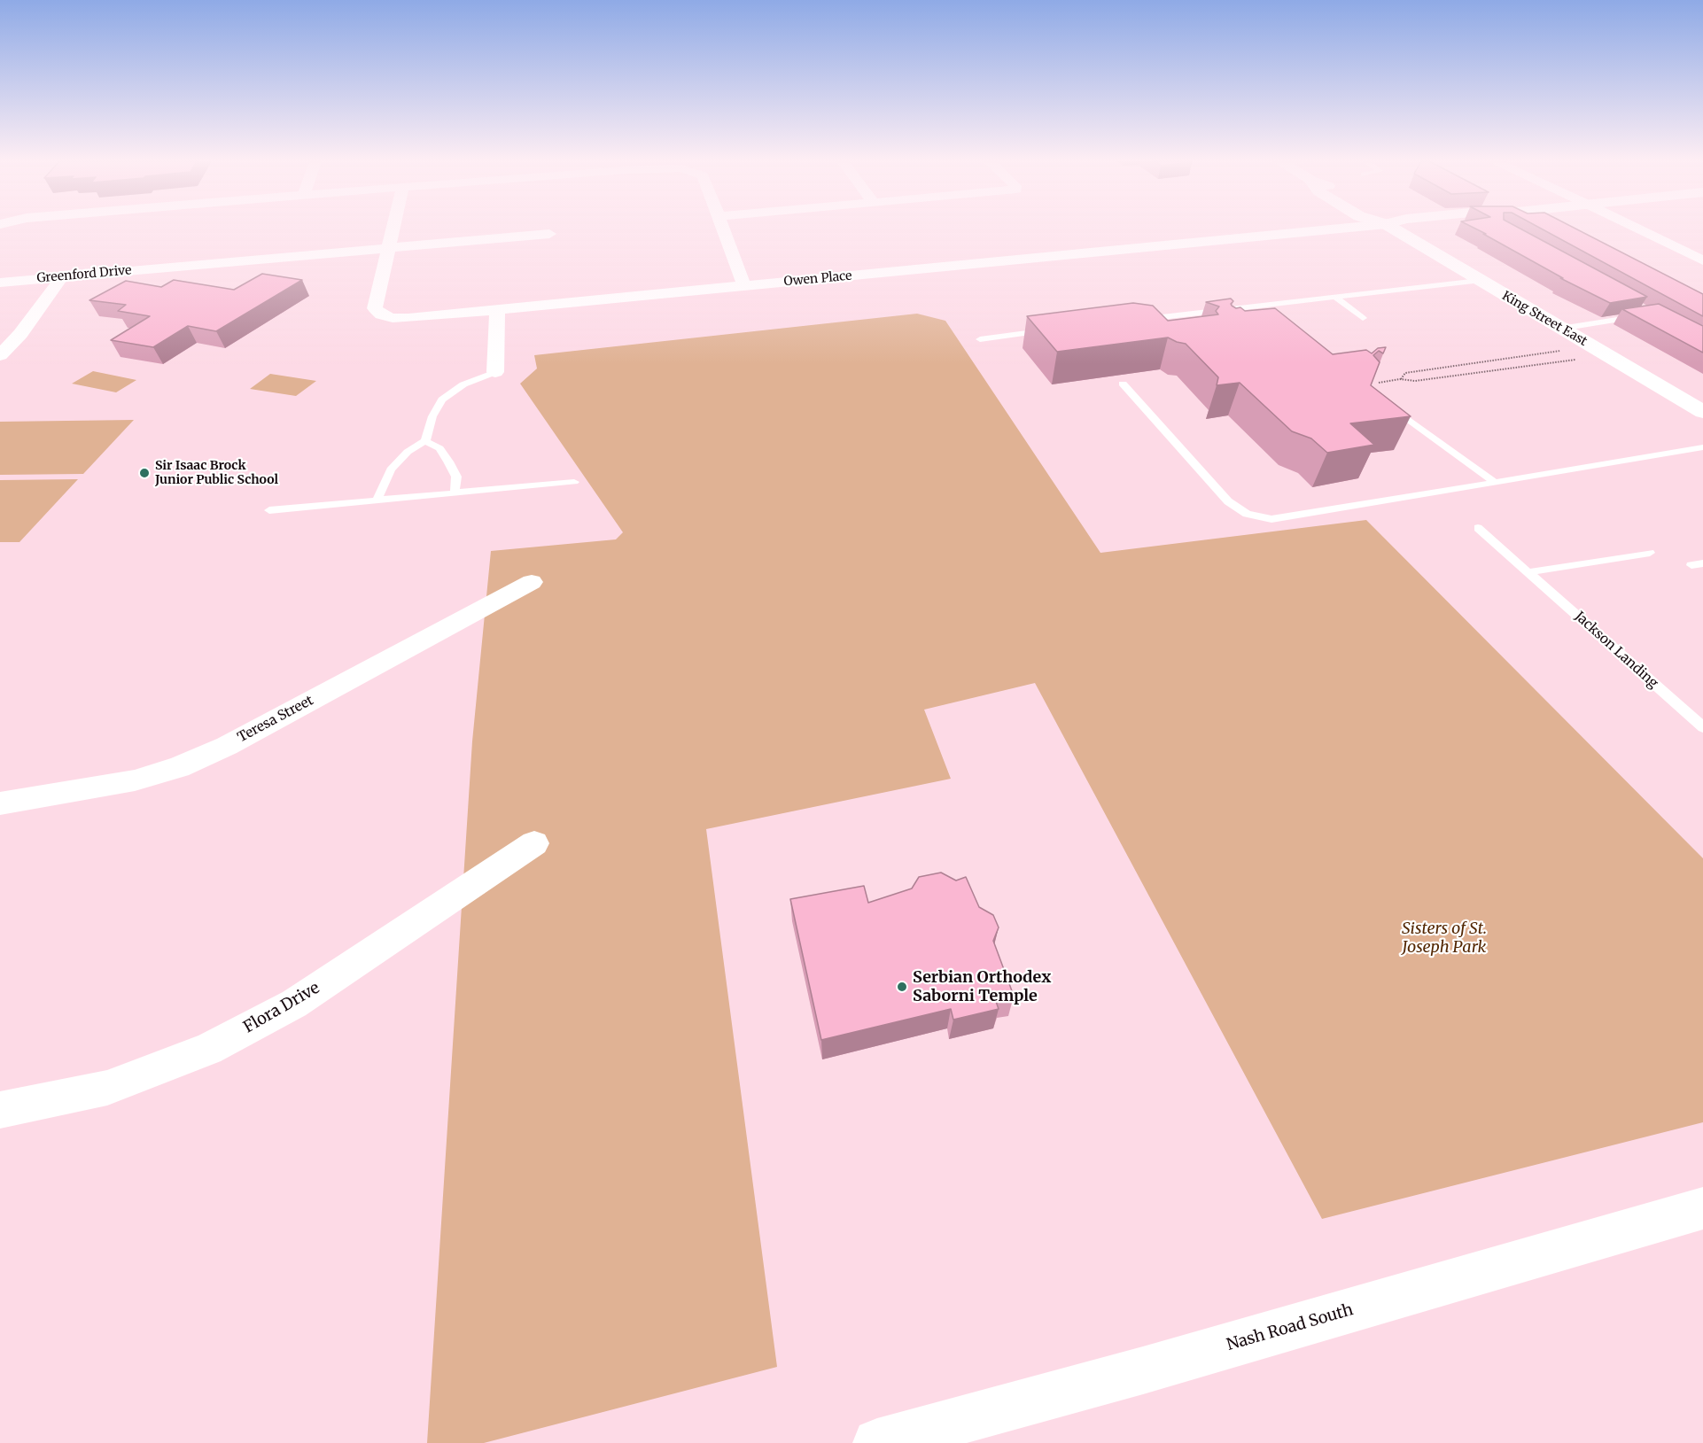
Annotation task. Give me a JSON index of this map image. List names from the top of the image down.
{
  "streets": {
    "street": [
      "Greenford Drive",
      "Owen Place",
      "King Street East",
      "Teresa Street",
      "Flora Drive",
      "Nash Road South"
    ],
    "lane": ["Jackson Landing"]
  },
  "crossings": [
    ["Greenford Drive", "Owen Place"]
  ],
  "parks": ["Sisters of St. Joseph Park"],
  "places": ["Sir Isaac Brock Junior Public School", "Serbian Orthodex Saborni Temple"]
}
